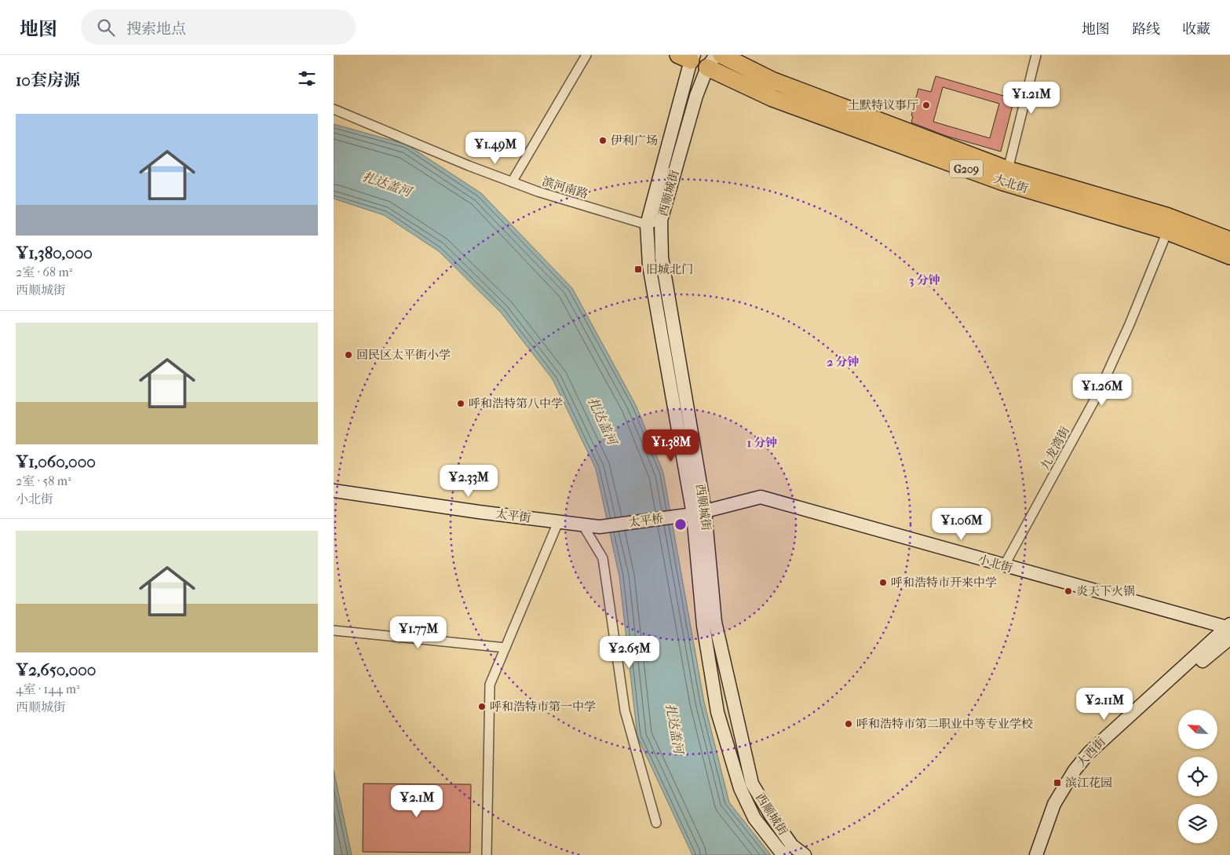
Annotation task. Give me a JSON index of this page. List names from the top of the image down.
{
  "streets": {
    "highway": ["G209", "大北街"],
    "main road": [
      "西顺城街",
      "太平街",
      "太平桥",
      "小北街",
      "大西街"
    ],
    "street": ["滨河南路", "九龙湾街"]
  },
  "crossings": [
    ["大北街", "西顺城街"],
    ["大北街", "九龙湾街"],
    ["滨河南路", "西顺城街"],
    ["西顺城街", "太平桥"],
    ["西顺城街", "小北街"],
    ["九龙湾街", "小北街"],
    ["太平街", "太平桥"],
    ["太平桥", "小北街"],
    ["小北街", "大西街"]
  ],
  "water": ["扎达盖河"],
  "places": {
    "other": [
      "土默特议事厅",
      "伊利广场",
      "回民区太平街小学",
      "呼和浩特第八中学",
      "呼和浩特市开来中学",
      "炎天下火锅",
      "呼和浩特市第一中学",
      "呼和浩特市第二职业中等专业学校"
    ],
    "transit": ["旧城北门", "滨江花园"]
  },
  "north": "top left",
  "page": {
    "header": "地图",
    "search": "搜索地点",
    "nav": ["地图", "路线", "收藏"],
    "heading": "10套房源",
    "price": [
      "¥1.21M",
      "¥1.49M",
      "¥1.26M",
      "¥1.38M",
      "¥2.33M",
      "¥1.06M",
      "¥1.77M",
      "¥2.65M",
      "¥2.11M",
      "¥2.1M"
    ],
    "list": [
      {
        "name": "¥1,380,000",
        "note": "2室 · 68 m² · 西顺城街"
      },
      {
        "name": "¥1,060,000",
        "note": "2室 · 58 m² · 小北街"
      },
      {
        "name": "¥2,650,000",
        "note": "4室 · 144 m² · 西顺城街"
      }
    ]
  },
  "rings": ["3 分钟", "2 分钟", "1 分钟"]
}
